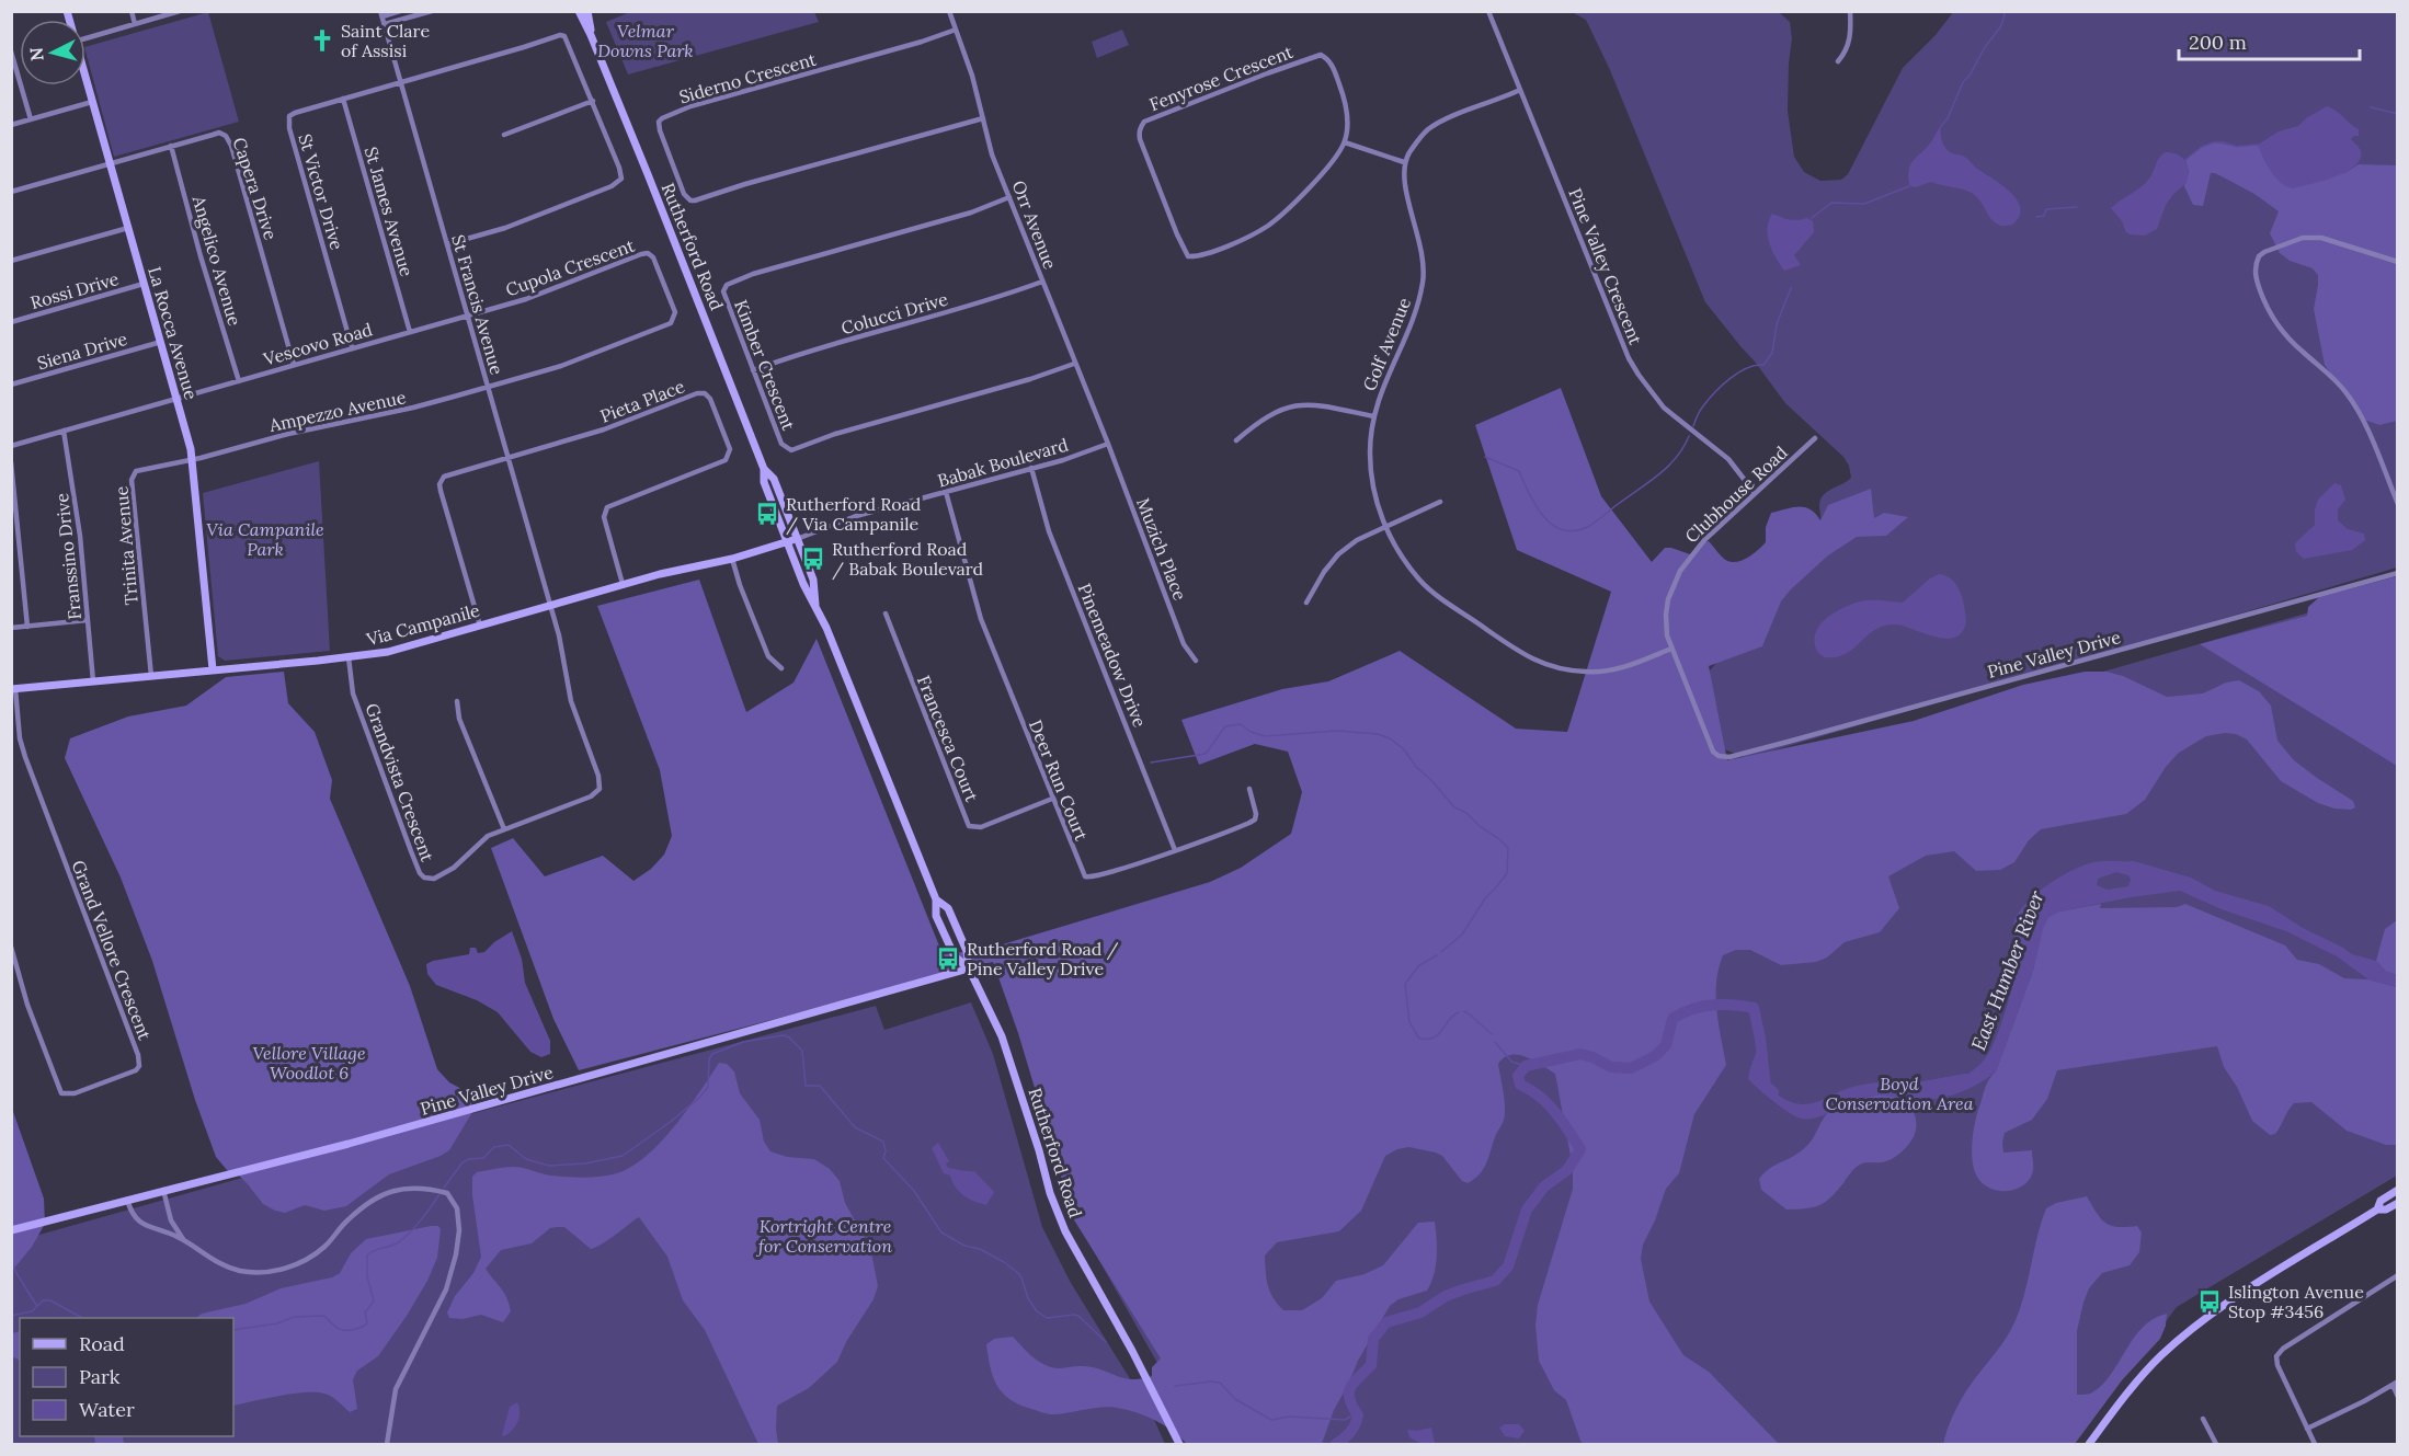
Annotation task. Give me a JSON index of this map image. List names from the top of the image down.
{
  "streets": {
    "street": [
      "Siderno Crescent",
      "Fenyrose Crescent",
      "Capera Drive",
      "St Victor Drive",
      "St James Avenue",
      "Orr Avenue",
      "Rutherford Road",
      "Angelico Avenue",
      "Pine Valley Crescent",
      "Cupola Crescent",
      "Rossi Drive",
      "St Francis Avenue",
      "Colucci Drive",
      "La Rocca Avenue",
      "Vescovo Road",
      "Golf Avenue",
      "Siena Drive",
      "Kimber Crescent",
      "Pieta Place",
      "Ampezzo Avenue",
      "Babak Boulevard",
      "Clubhouse Road",
      "Trinita Avenue",
      "Muzich Place",
      "Franssino Drive",
      "Via Campanile",
      "Pine Valley Drive",
      "Pinemeadow Drive",
      "Francesca Court",
      "Deer Run Court",
      "Grandvista Crescent",
      "Grand Vellore Crescent"
    ]
  },
  "crossings": [
    ["Siderno Crescent", "Orr Avenue"],
    ["Capera Drive", "Angelico Avenue"],
    ["Capera Drive", "La Rocca Avenue"],
    ["Capera Drive", "Vescovo Road"],
    ["St Victor Drive", "St James Avenue"],
    ["St Victor Drive", "St Francis Avenue"],
    ["St Victor Drive", "Vescovo Road"],
    ["St James Avenue", "Vescovo Road"],
    ["Orr Avenue", "Colucci Drive"],
    ["Orr Avenue", "Kimber Crescent"],
    ["Orr Avenue", "Babak Boulevard"],
    ["Orr Avenue", "Muzich Place"],
    ["Rutherford Road", "Babak Boulevard"],
    ["Rutherford Road", "Via Campanile"],
    ["Rutherford Road", "Pine Valley Drive"],
    ["Angelico Avenue", "Vescovo Road"],
    ["Pine Valley Crescent", "Clubhouse Road"],
    ["Cupola Crescent", "St Francis Avenue"],
    ["Cupola Crescent", "Vescovo Road"],
    ["Cupola Crescent", "Ampezzo Avenue"],
    ["Rossi Drive", "La Rocca Avenue"],
    ["St Francis Avenue", "Vescovo Road"],
    ["St Francis Avenue", "Pieta Place"],
    ["St Francis Avenue", "Ampezzo Avenue"],
    ["St Francis Avenue", "Via Campanile"],
    ["St Francis Avenue", "Grandvista Crescent"],
    ["Colucci Drive", "Kimber Crescent"],
    ["La Rocca Avenue", "Vescovo Road"],
    ["La Rocca Avenue", "Siena Drive"],
    ["La Rocca Avenue", "Ampezzo Avenue"],
    ["La Rocca Avenue", "Trinita Avenue"],
    ["La Rocca Avenue", "Via Campanile"],
    ["Vescovo Road", "Franssino Drive"],
    ["Golf Avenue", "Clubhouse Road"],
    ["Pieta Place", "Via Campanile"],
    ["Ampezzo Avenue", "Trinita Avenue"],
    ["Babak Boulevard", "Muzich Place"],
    ["Babak Boulevard", "Via Campanile"],
    ["Babak Boulevard", "Pinemeadow Drive"],
    ["Babak Boulevard", "Deer Run Court"],
    ["Clubhouse Road", "Pine Valley Drive"],
    ["Trinita Avenue", "Via Campanile"],
    ["Franssino Drive", "Via Campanile"],
    ["Via Campanile", "Grandvista Crescent"],
    ["Via Campanile", "Grand Vellore Crescent"],
    ["Pinemeadow Drive", "Deer Run Court"],
    ["Francesca Court", "Deer Run Court"]
  ],
  "water": ["East Humber River"],
  "parks": [
    "Velmar Downs Park",
    "Via Campanile Park",
    "Vellore Village Woodlot 6",
    "Boyd Conservation Area",
    "Kortright Centre for Conservation"
  ],
  "places": {
    "church": ["Saint Clare of Assisi"],
    "bus stop": [
      "Rutherford Road / Via Campanile",
      "Rutherford Road / Babak Boulevard",
      "Rutherford Road / Pine Valley Drive",
      "Islington Avenue Stop #3456"
    ]
  },
  "legend": ["Road", "Park", "Water"],
  "scale_bar": "200 m",
  "north": "left"
}
